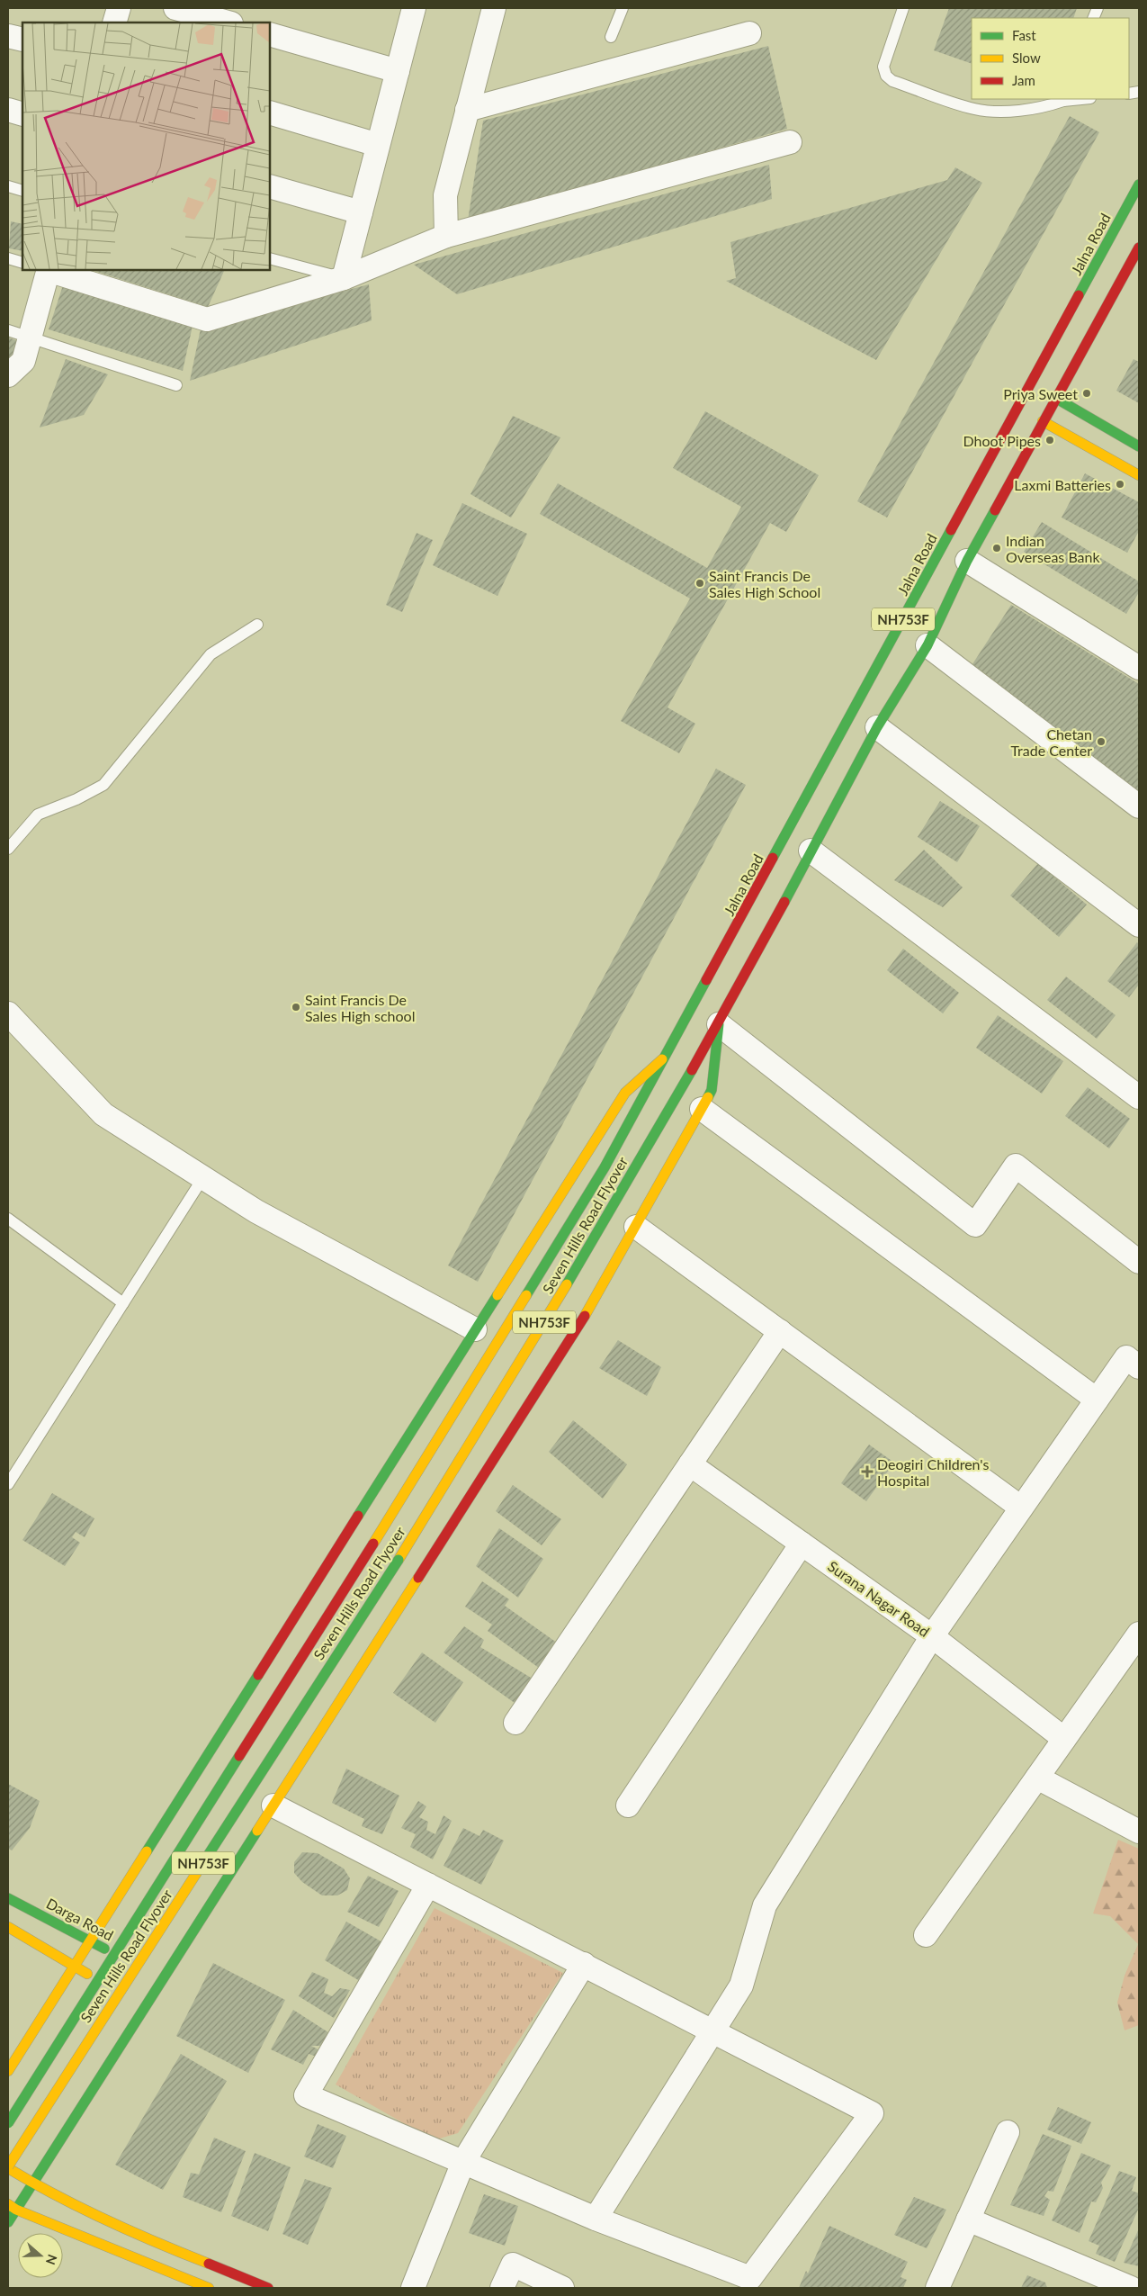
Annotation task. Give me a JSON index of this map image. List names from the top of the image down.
{
  "streets": {
    "main road": [
      "Jalna Road",
      "NH753F",
      "Seven Hills Road Flyover",
      "Darga Road"
    ],
    "street": ["Surana Nagar Road"]
  },
  "crossings": [
    ["Jalna Road", "Seven Hills Road Flyover"],
    ["NH753F", "Seven Hills Road Flyover"]
  ],
  "places": {
    "other": [
      "Priya Sweet",
      "Dhoot Pipes",
      "Laxmi Batteries",
      "Indian Overseas Bank",
      "Saint Francis De Sales High School",
      "Chetan Trade Center",
      "Saint Francis De Sales High school"
    ],
    "health": ["Deogiri Children's Hospital"]
  },
  "legend": ["Fast", "Slow", "Jam"],
  "north": "right"
}
